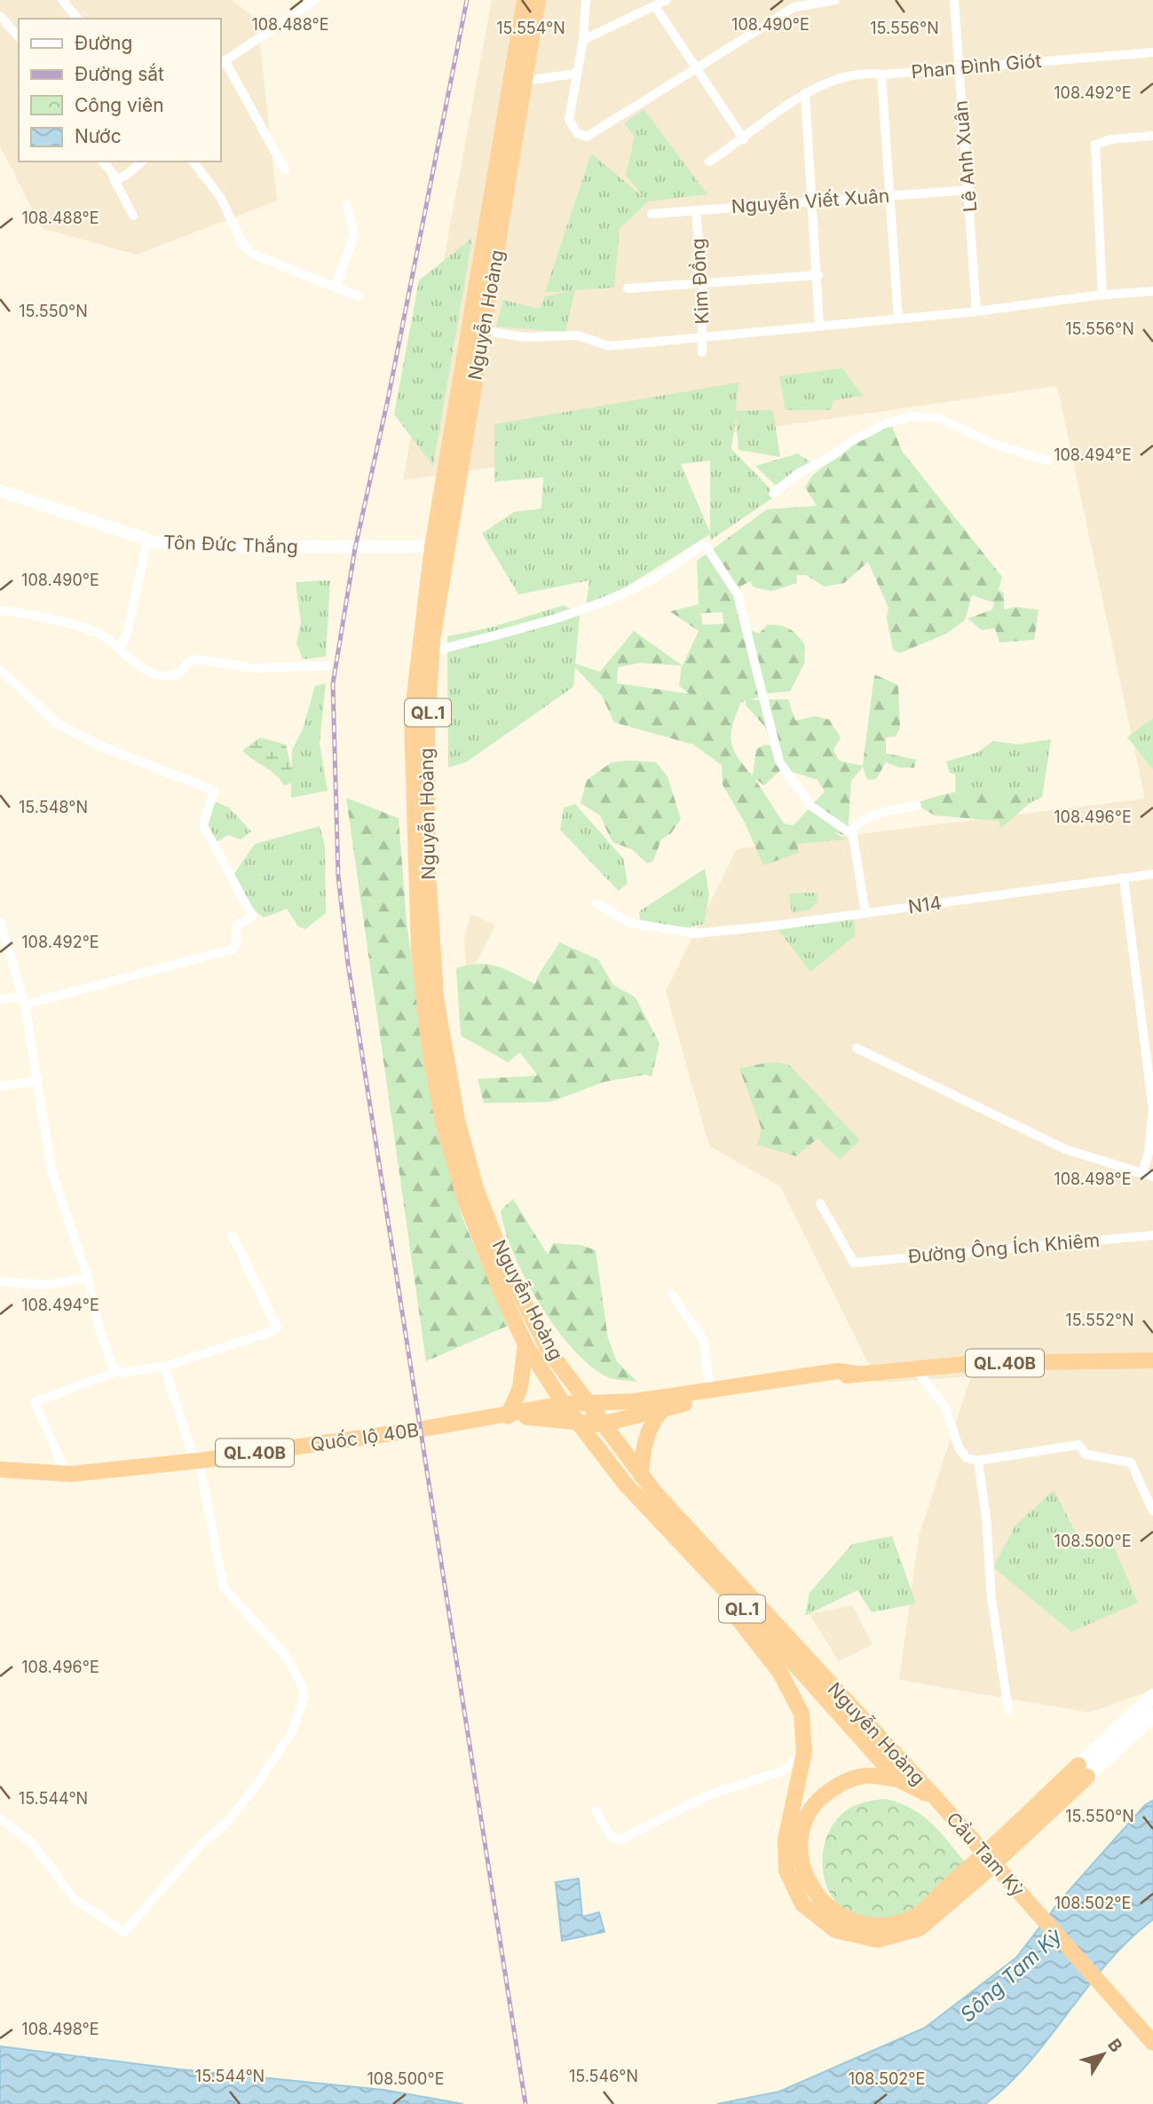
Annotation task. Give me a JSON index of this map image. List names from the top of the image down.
{
  "streets": {
    "highway": [
      "Nguyễn Hoàng",
      "QL.1",
      "QL.40B",
      "Quốc lộ 40B",
      "Cầu Tam Kỳ"
    ],
    "street": [
      "Phan Đình Giót",
      "Lê Anh Xuân",
      "Nguyễn Viết Xuân",
      "Kim Đồng",
      "Tôn Đức Thắng",
      "N14",
      "Đường Ông Ích Khiêm"
    ]
  },
  "crossings": [
    ["Phan Đình Giót", "Lê Anh Xuân"],
    ["Lê Anh Xuân", "Nguyễn Viết Xuân"],
    ["Nguyễn Viết Xuân", "Kim Đồng"],
    ["Nguyễn Hoàng", "Tôn Đức Thắng"],
    ["Nguyễn Hoàng", "Quốc lộ 40B"],
    ["Nguyễn Hoàng", "Cầu Tam Kỳ"]
  ],
  "water": ["Sông Tam Kỳ"],
  "legend": [
    "Đường",
    "Đường sắt",
    "Công viên",
    "Nước"
  ],
  "north": "top right",
  "coordinates": [
    "108.488°E",
    "108.490°E",
    "15.554°N",
    "15.556°N",
    "108.492°E",
    "15.550°N",
    "108.494°E",
    "15.548°N",
    "108.496°E",
    "108.498°E",
    "15.552°N",
    "108.500°E",
    "15.544°N",
    "108.502°E",
    "15.546°N"
  ]
}
